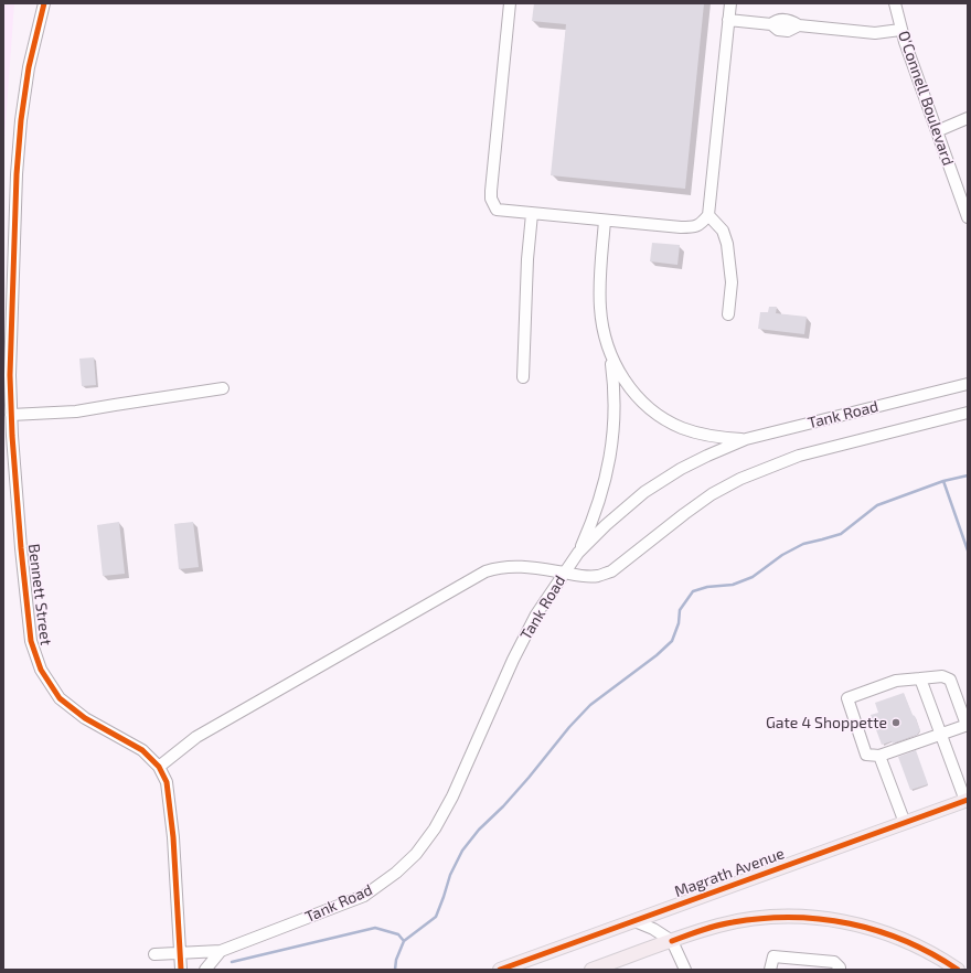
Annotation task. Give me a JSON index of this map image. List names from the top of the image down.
{
  "streets": {
    "main road": ["Magrath Avenue"],
    "street": ["O'Connell Boulevard", "Tank Road", "Bennett Street"]
  },
  "crossings": [
    ["Tank Road", "Bennett Street"]
  ],
  "places": ["Gate 4 Shoppette"]
}
